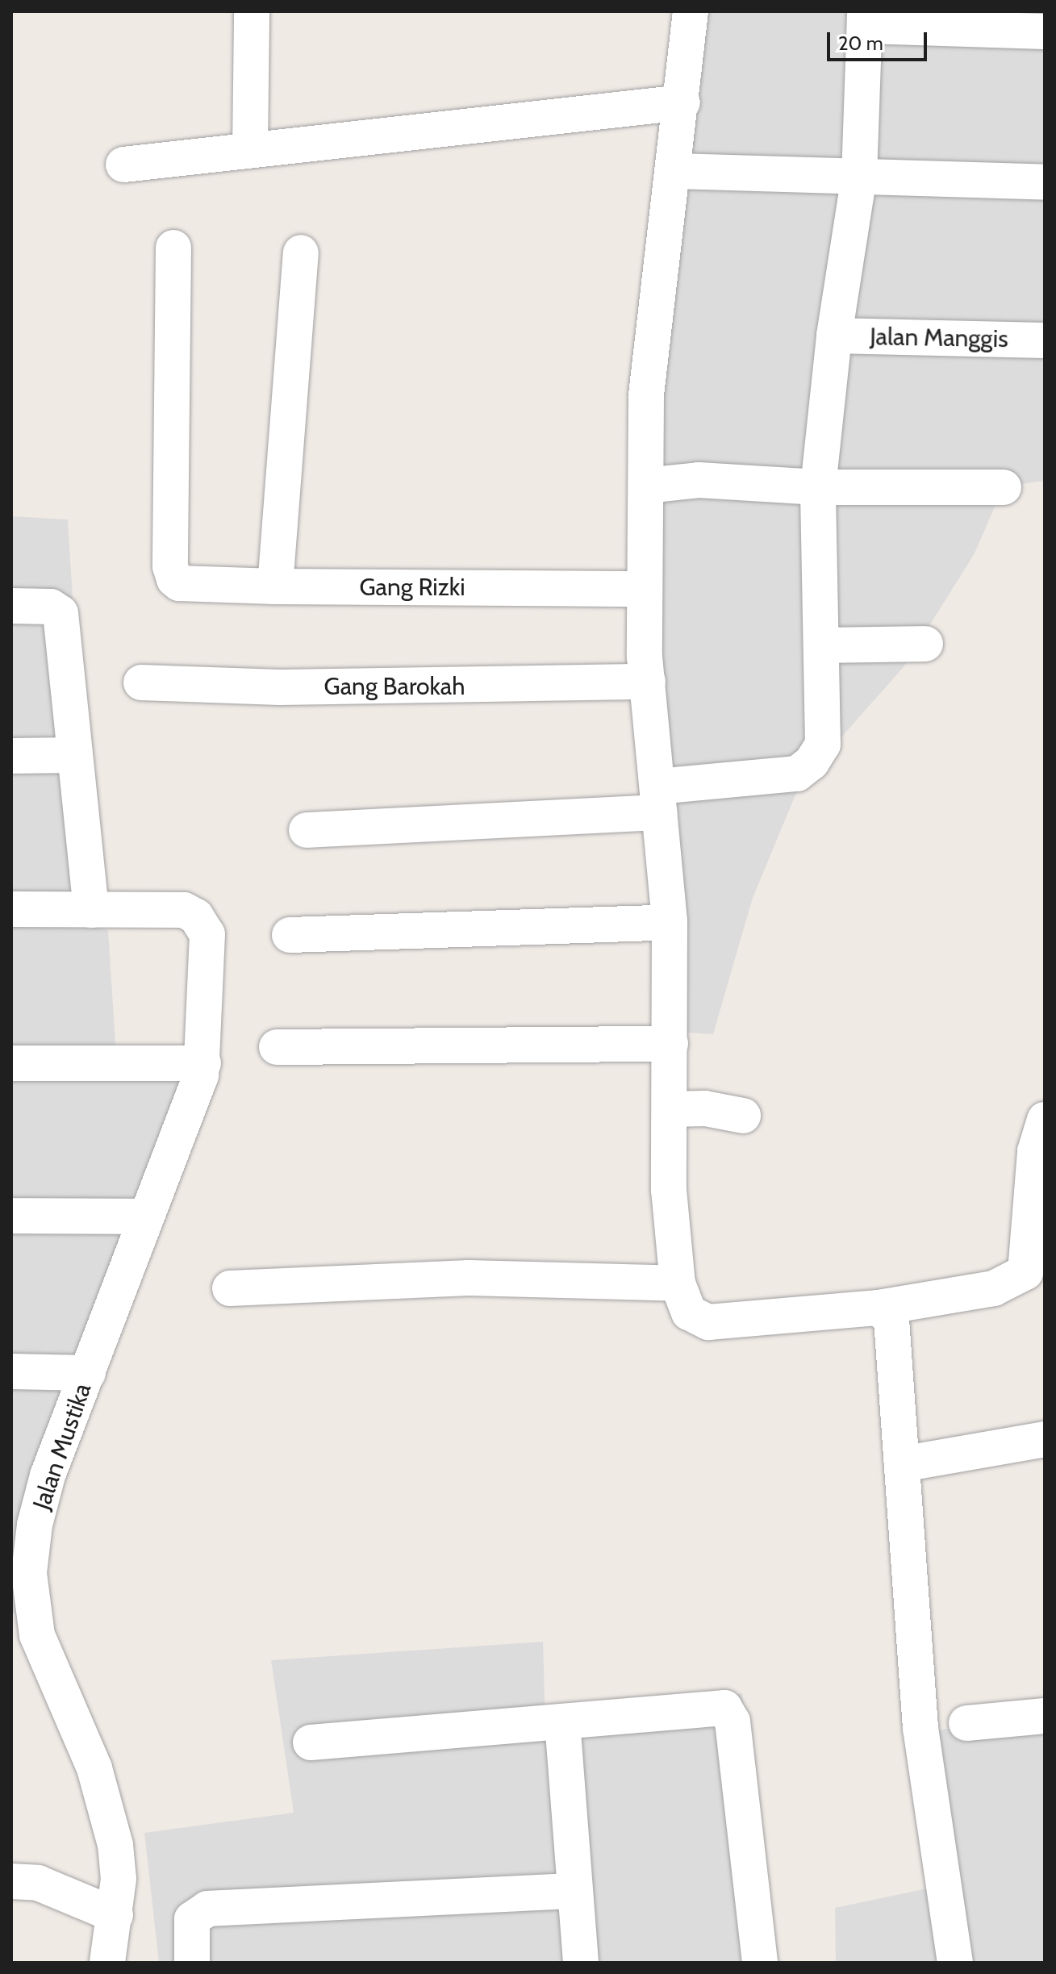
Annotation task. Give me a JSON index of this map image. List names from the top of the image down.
{
  "streets": {
    "street": [
      "Jalan Manggis",
      "Gang Rizki",
      "Gang Barokah",
      "Jalan Mustika"
    ]
  },
  "scale_bar": "20 m"
}
